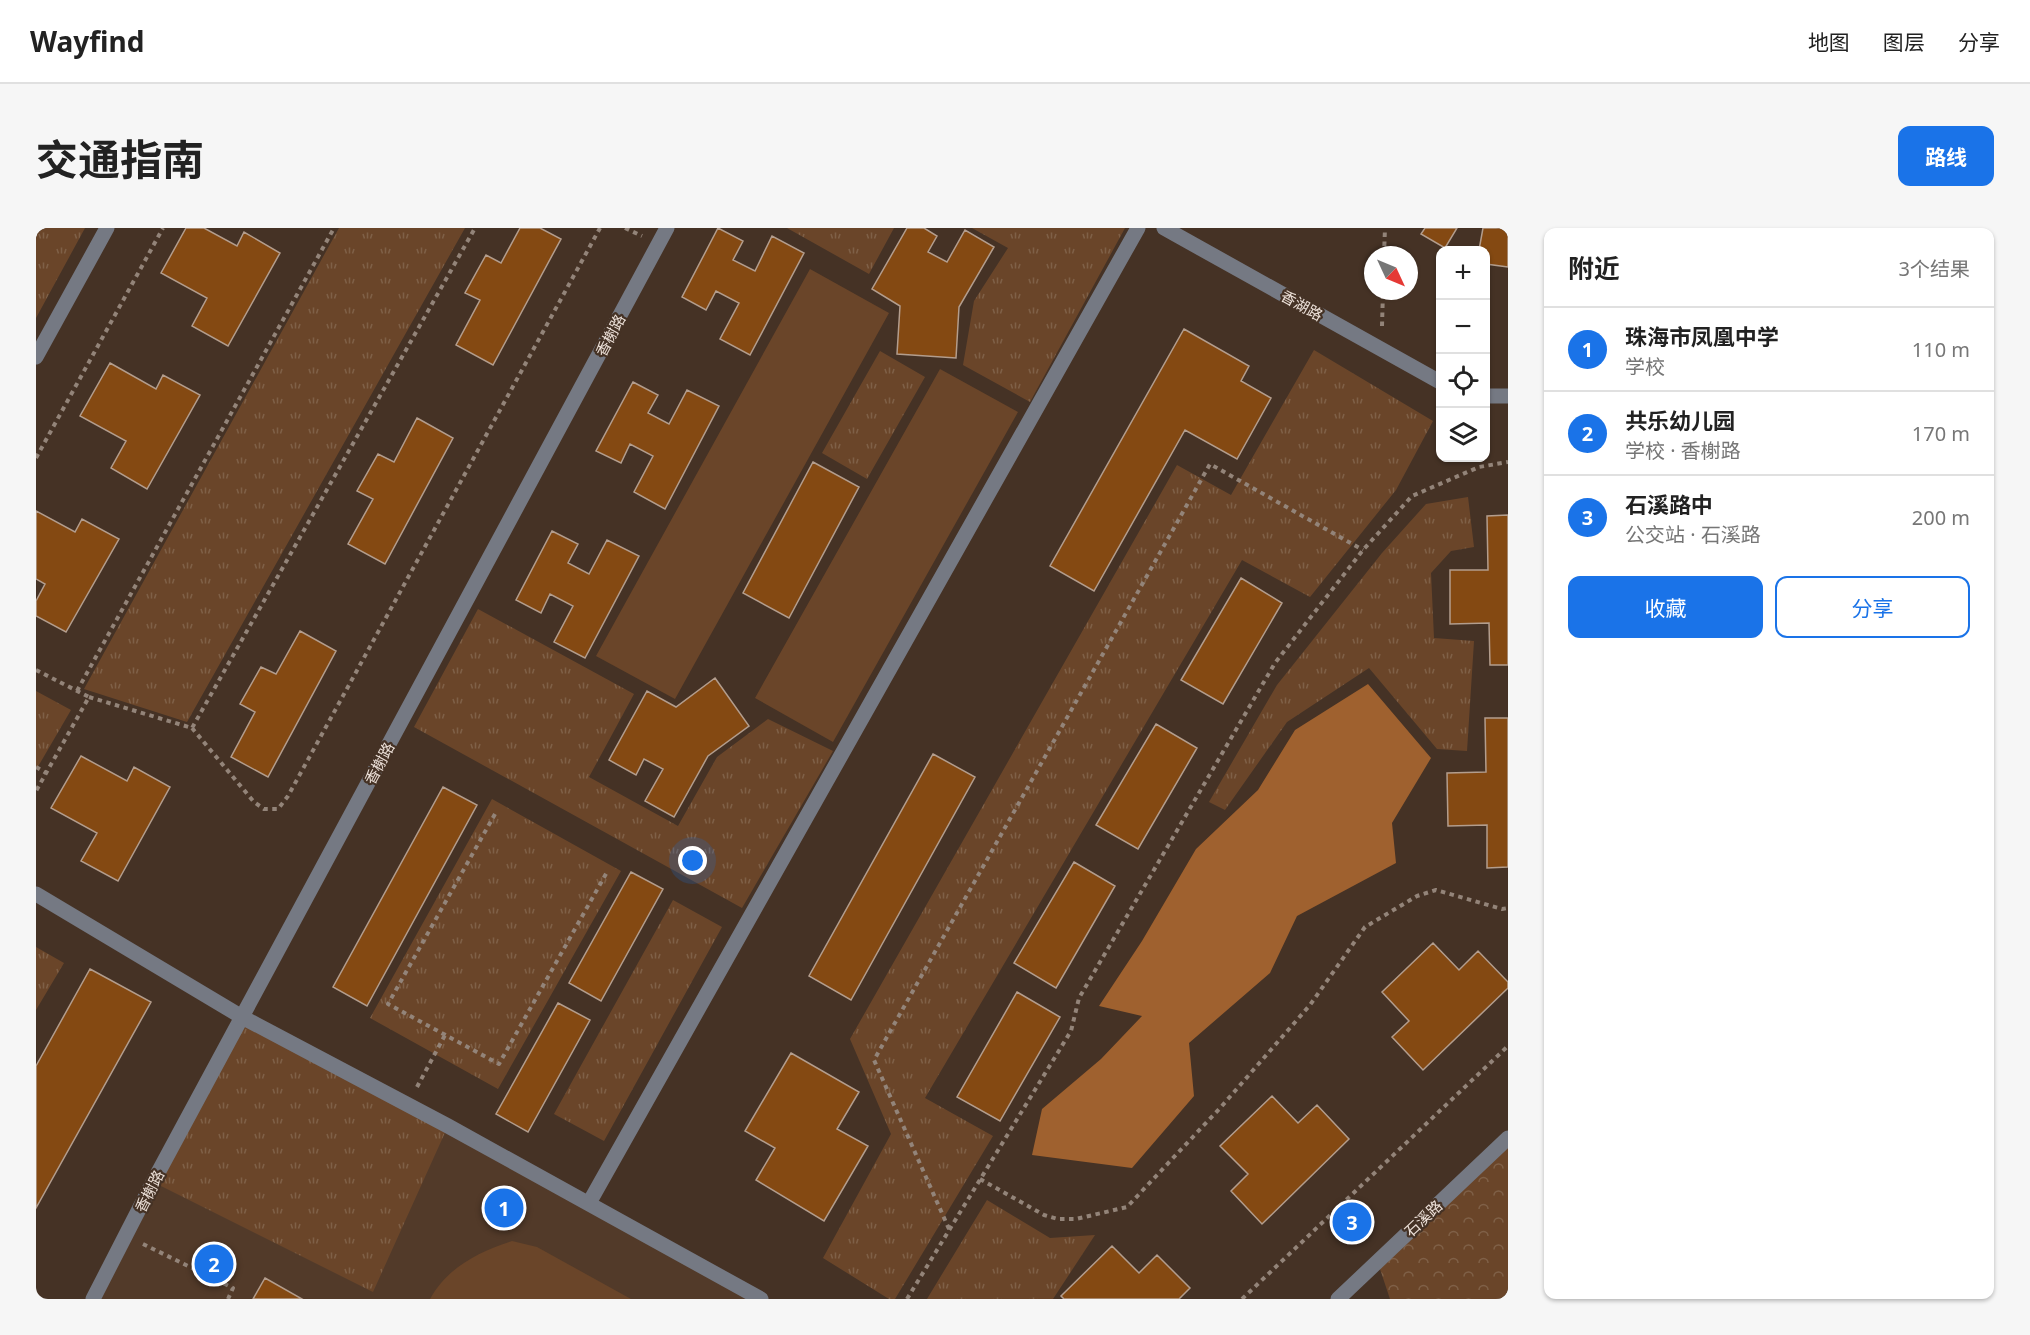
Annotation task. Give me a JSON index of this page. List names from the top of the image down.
{
  "streets": {
    "street": ["香湖路", "香榭路", "石溪路"]
  },
  "north": "bottom right",
  "page": {
    "header": "Wayfind",
    "nav": ["地图", "图层", "分享"],
    "title": "交通指南",
    "buttons": [
      "路线",
      ["收藏", "分享"]
    ],
    "heading": ["附近", "3个结果"],
    "map_buttons": ["+", "−"],
    "list": [
      {
        "mark": "1",
        "name": "珠海市凤凰中学",
        "note": "学校",
        "value": "110 m"
      },
      {
        "mark": "2",
        "name": "共乐幼儿园",
        "note": "学校 · 香榭路",
        "value": "170 m"
      },
      {
        "mark": "3",
        "name": "石溪路中",
        "note": "公交站 · 石溪路",
        "value": "200 m"
      }
    ],
    "pins": ["1", "3", "2"]
  }
}
